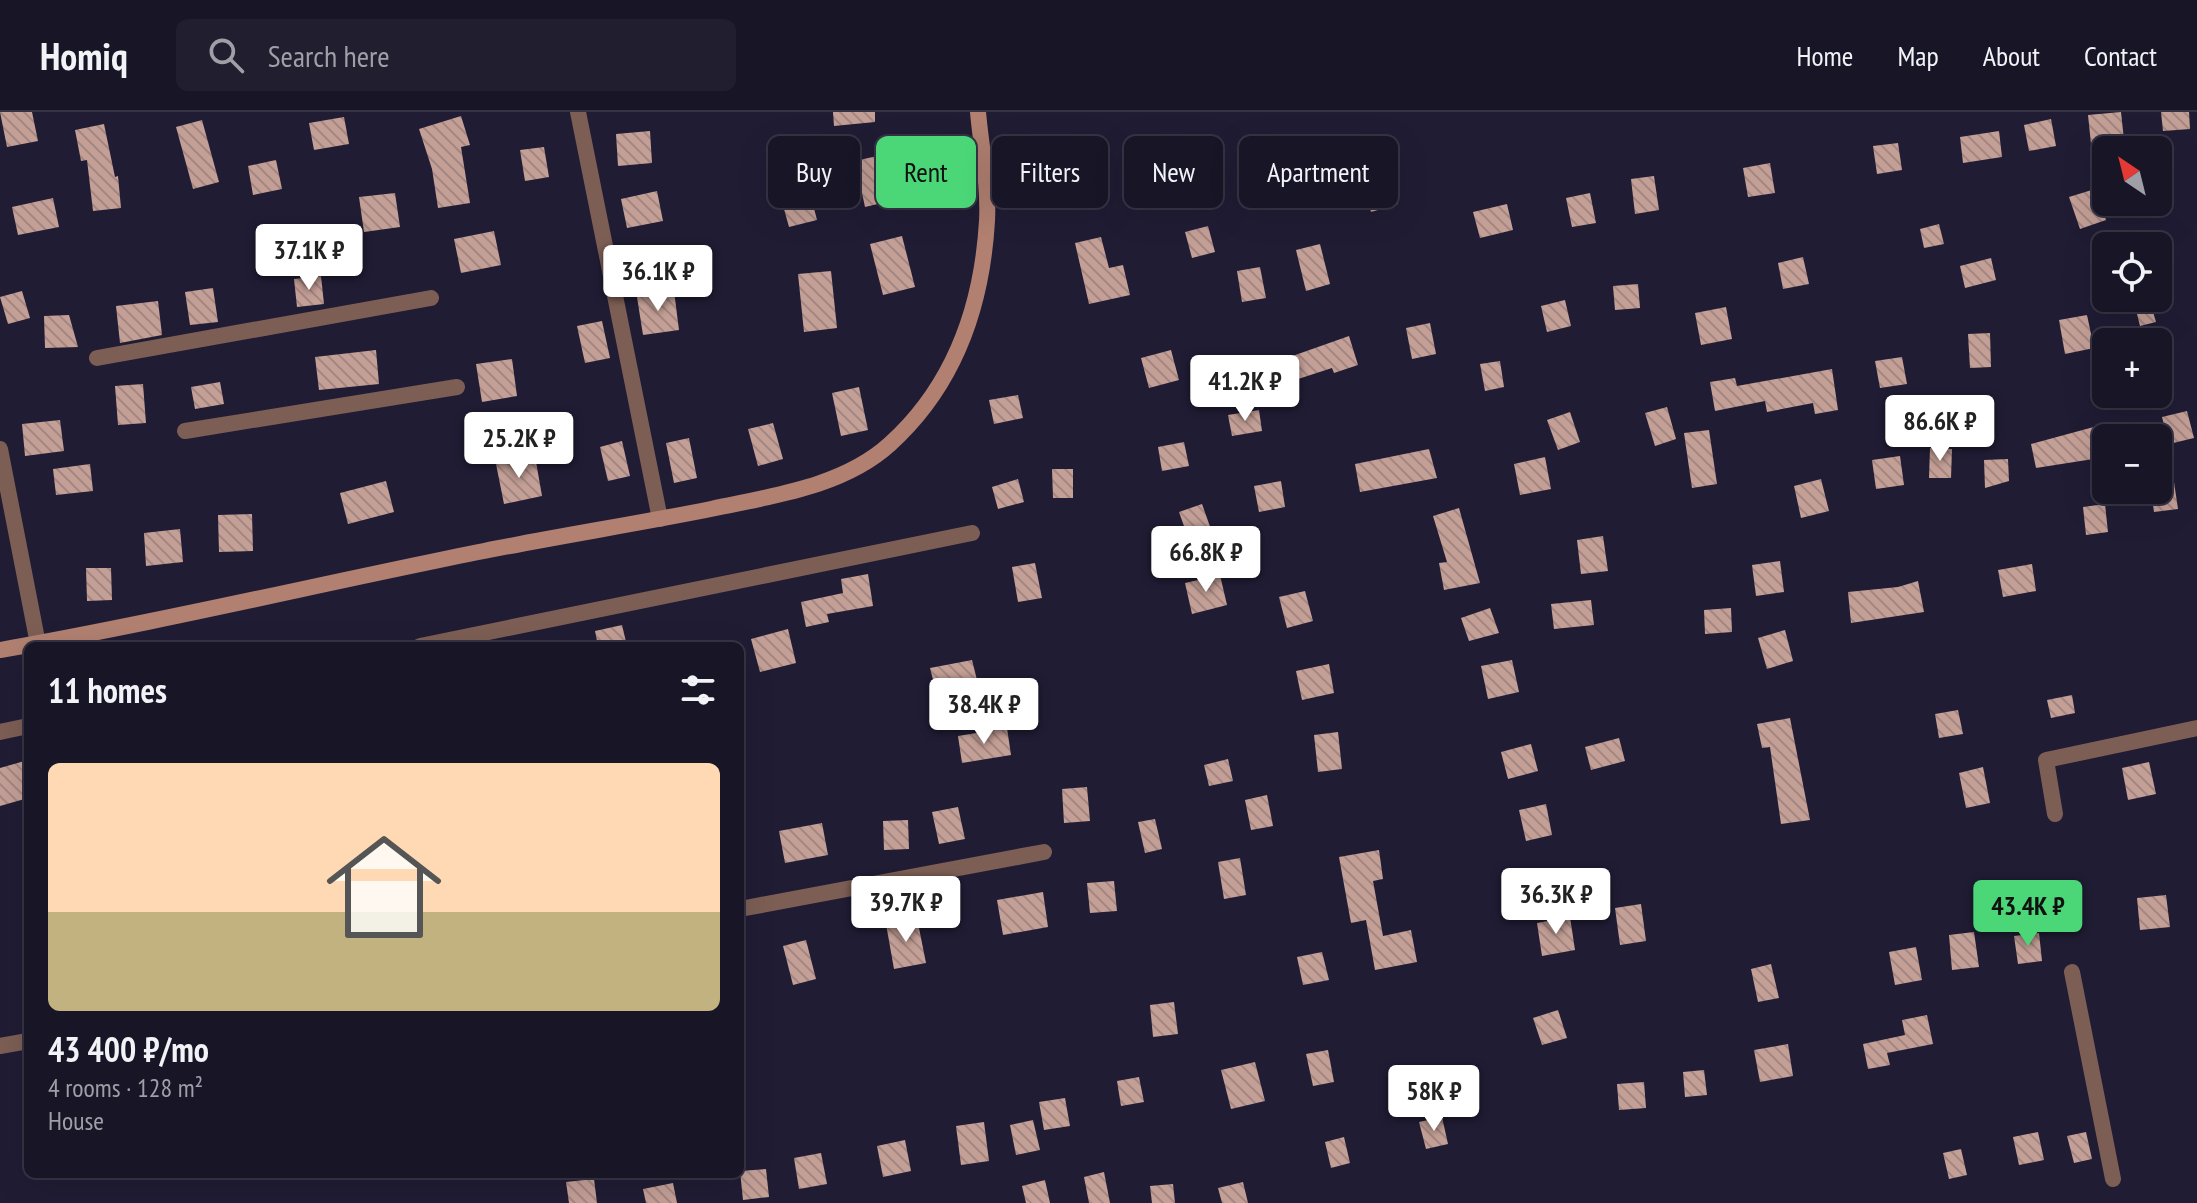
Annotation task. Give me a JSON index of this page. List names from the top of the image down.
{
  "north": "top left",
  "page": {
    "header": "Homiq",
    "search": "Search here",
    "nav": [
      "Home",
      "Map",
      "About",
      "Contact"
    ],
    "map_buttons": ["+", "−"],
    "chip": [
      "Buy",
      "Rent",
      "Filters",
      "New",
      "Apartment"
    ],
    "price": [
      "37.1K ₽",
      "36.1K ₽",
      "41.2K ₽",
      "86.6K ₽",
      "25.2K ₽",
      "66.8K ₽",
      "38.4K ₽",
      "36.3K ₽",
      "39.7K ₽",
      "43.4K ₽",
      "58K ₽"
    ],
    "heading": "11 homes",
    "list": [
      {
        "name": "43 400 ₽/mo",
        "note": "4 rooms · 128 m² · House"
      }
    ]
  }
}
